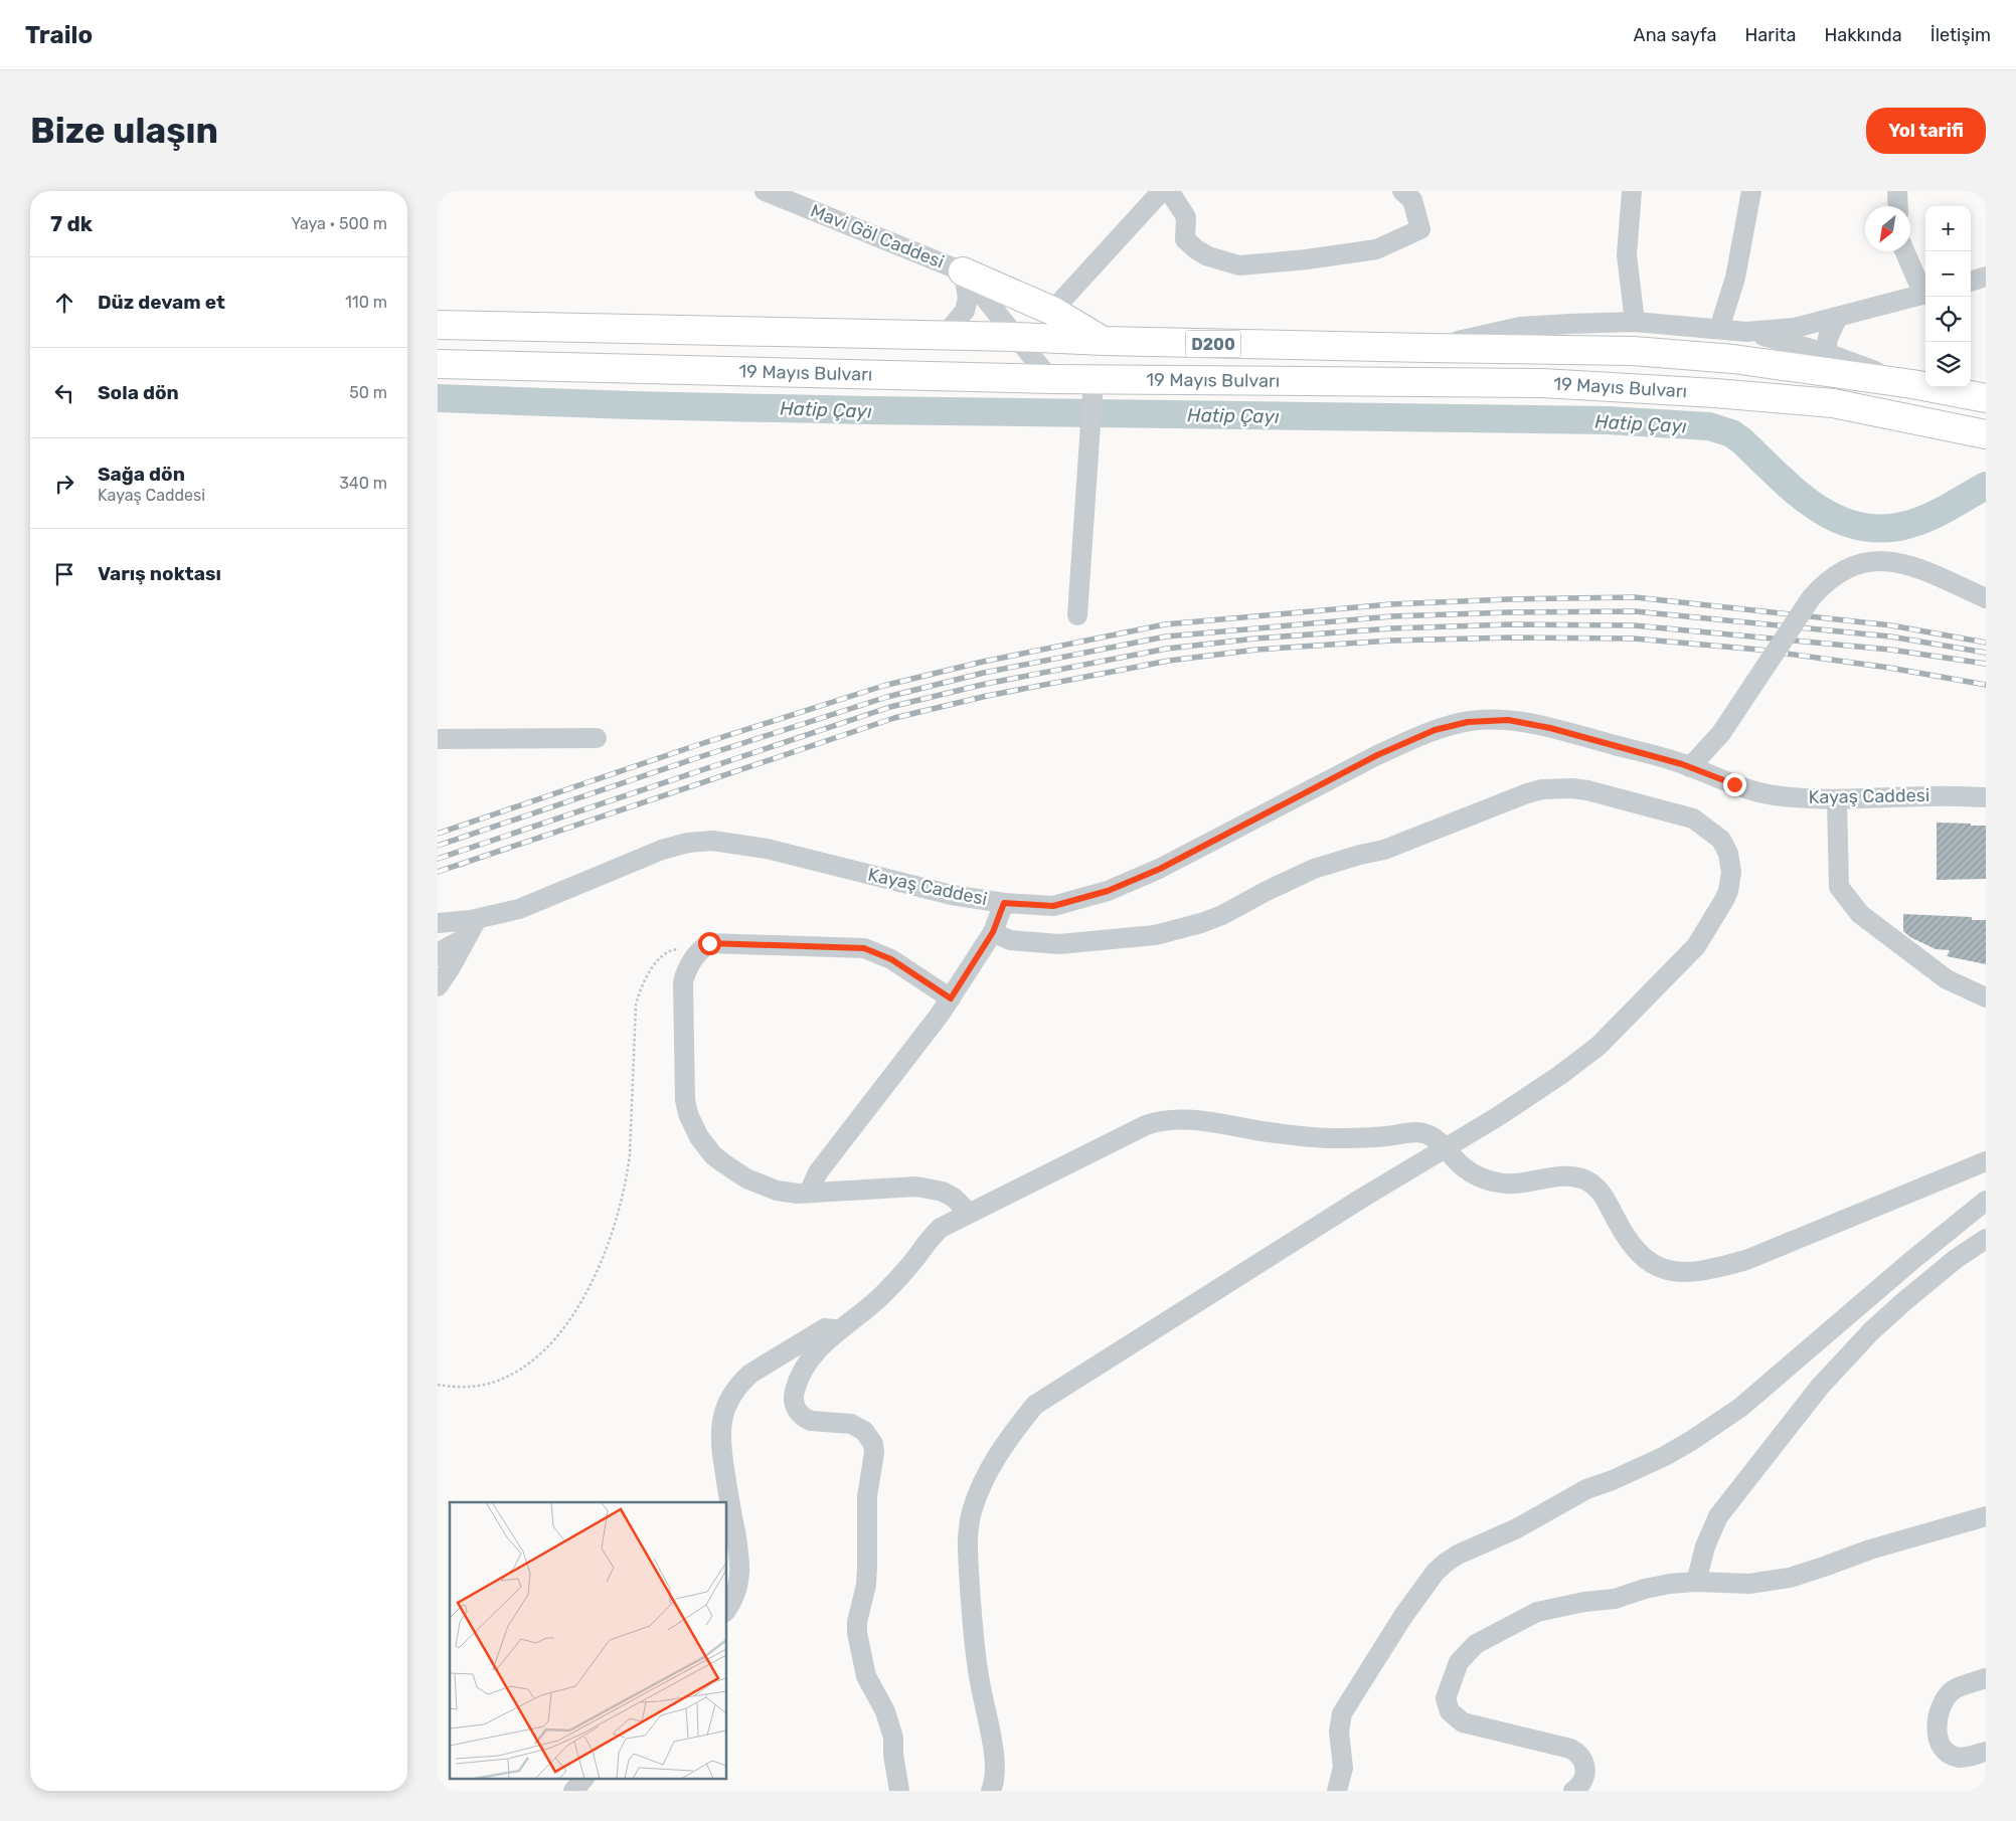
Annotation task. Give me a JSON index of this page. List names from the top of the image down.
{
  "streets": {
    "highway": ["D200", "19 Mayıs Bulvarı"],
    "street": ["Mavi Göl Caddesi", "Kayaş Caddesi"]
  },
  "water": ["Hatip Çayı"],
  "north": "bottom left",
  "page": {
    "header": "Trailo",
    "nav": [
      "Ana sayfa",
      "Harita",
      "Hakkında",
      "İletişim"
    ],
    "buttons": "Yol tarifi",
    "title": "Bize ulaşın",
    "heading": ["7 dk", "Yaya · 500 m"],
    "map_buttons": ["+", "−"],
    "list": [
      ["Düz devam et", "110 m"],
      ["Sola dön", "50 m"],
      ["Sağa dön", "Kayaş Caddesi", "340 m"],
      "Varış noktası"
    ]
  }
}
